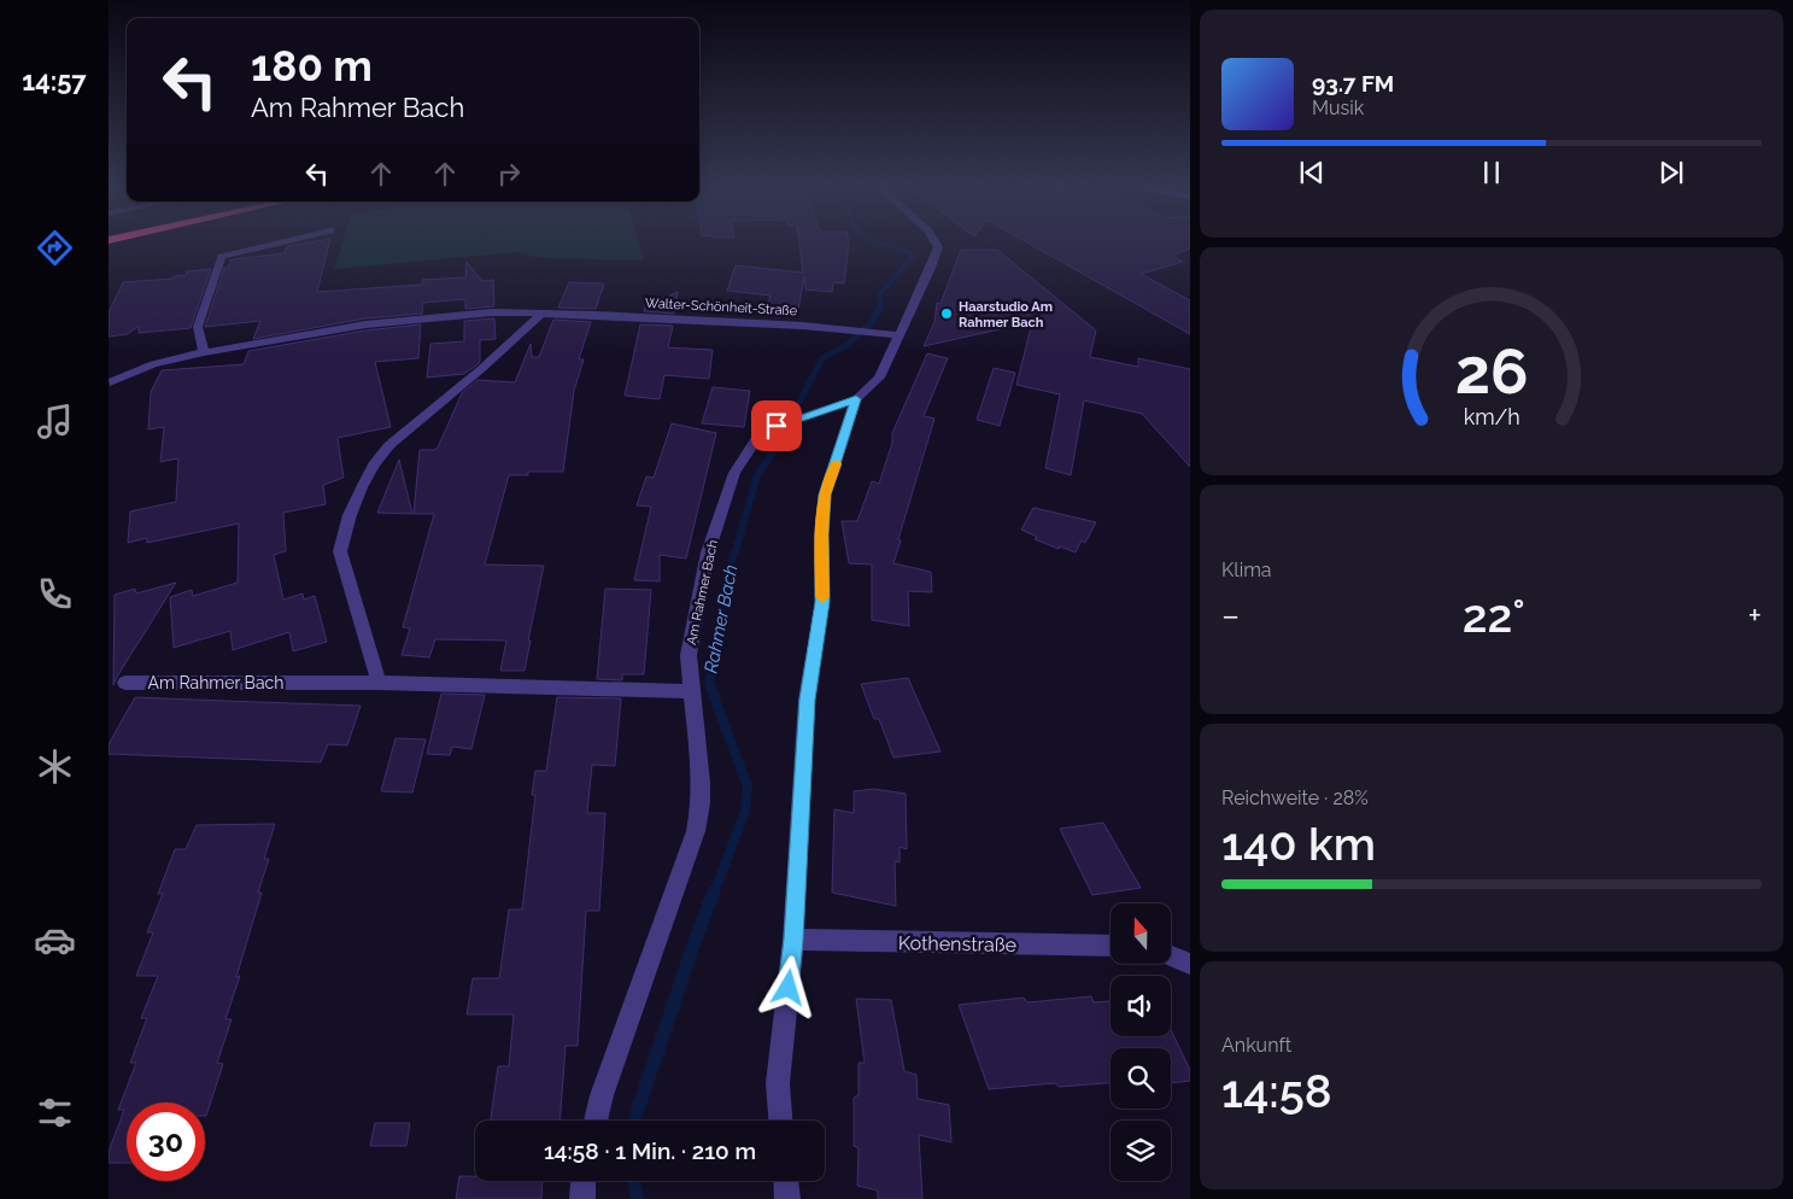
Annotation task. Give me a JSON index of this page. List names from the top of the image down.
{
  "streets": {
    "street": ["Walter-Schönheit-Straße", "Am Rahmer Bach", "Kothenstraße"]
  },
  "crossings": [
    ["Walter-Schönheit-Straße", "Am Rahmer Bach"]
  ],
  "water": ["Rahmer Bach"],
  "places": ["Haarstudio Am Rahmer Bach"],
  "north": "top",
  "page": {
    "tabs": "14:57",
    "turn": ["180 m", "Am Rahmer Bach"],
    "song": ["93.7 FM", "Musik"],
    "tile": [
      "Klima",
      ["Reichweite · 28%", "140 km"],
      ["Ankunft", "14:58"]
    ],
    "heat": ["−", "22°", "+"],
    "limit": "30",
    "trip": "14:58 · 1 Min. · 210 m",
    "gauge": ["26", "km/h"]
  }
}
